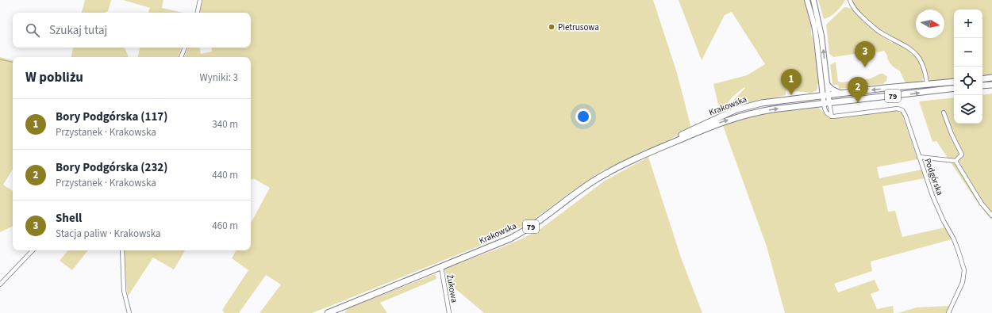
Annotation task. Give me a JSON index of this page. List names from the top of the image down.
{
  "streets": {
    "main road": ["79", "Krakowska"],
    "street": ["Podgórska", "Żukowa"]
  },
  "crossings": [
    ["Krakowska", "Podgórska"],
    ["Krakowska", "Żukowa"]
  ],
  "places": ["Pietrusowa"],
  "north": "right",
  "page": {
    "map_buttons": ["+", "−"],
    "search": "Szukaj tutaj",
    "pins": ["3", "1", "2"],
    "heading": ["W pobliżu", "Wyniki: 3"],
    "list": [
      {
        "mark": "1",
        "name": "Bory Podgórska (117)",
        "note": "Przystanek · Krakowska",
        "value": "340 m"
      },
      {
        "mark": "2",
        "name": "Bory Podgórska (232)",
        "note": "Przystanek · Krakowska",
        "value": "440 m"
      },
      {
        "mark": "3",
        "name": "Shell",
        "note": "Stacja paliw · Krakowska",
        "value": "460 m"
      }
    ]
  }
}
